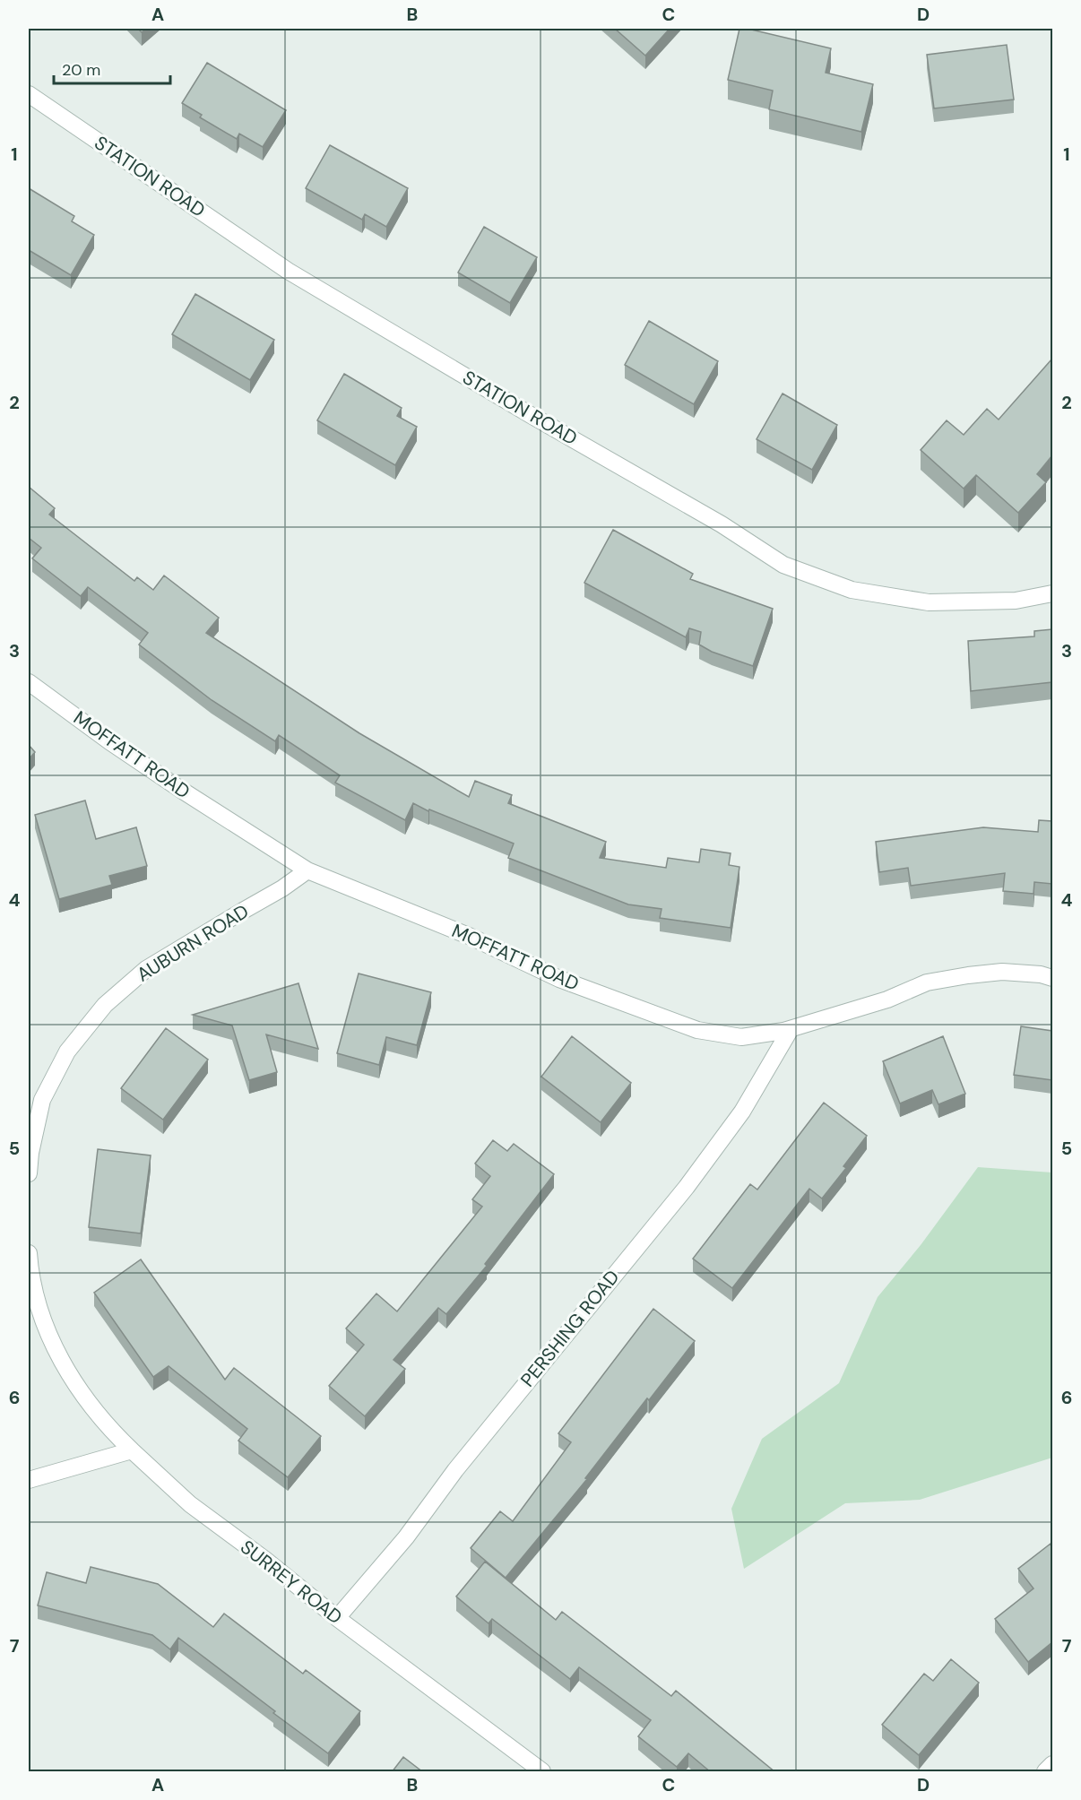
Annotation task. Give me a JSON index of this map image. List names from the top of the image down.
{
  "streets": {
    "street": [
      "STATION ROAD",
      "MOFFATT ROAD",
      "AUBURN ROAD",
      "PERSHING ROAD",
      "SURREY ROAD"
    ]
  },
  "crossings": [
    ["MOFFATT ROAD", "AUBURN ROAD"],
    ["MOFFATT ROAD", "PERSHING ROAD"],
    ["PERSHING ROAD", "SURREY ROAD"]
  ],
  "scale_bar": "20 m",
  "grid": {
    "columns": [
      "A",
      "B",
      "C",
      "D"
    ],
    "rows": [
      "1",
      "2",
      "3",
      "4",
      "5",
      "6",
      "7"
    ]
  }
}
